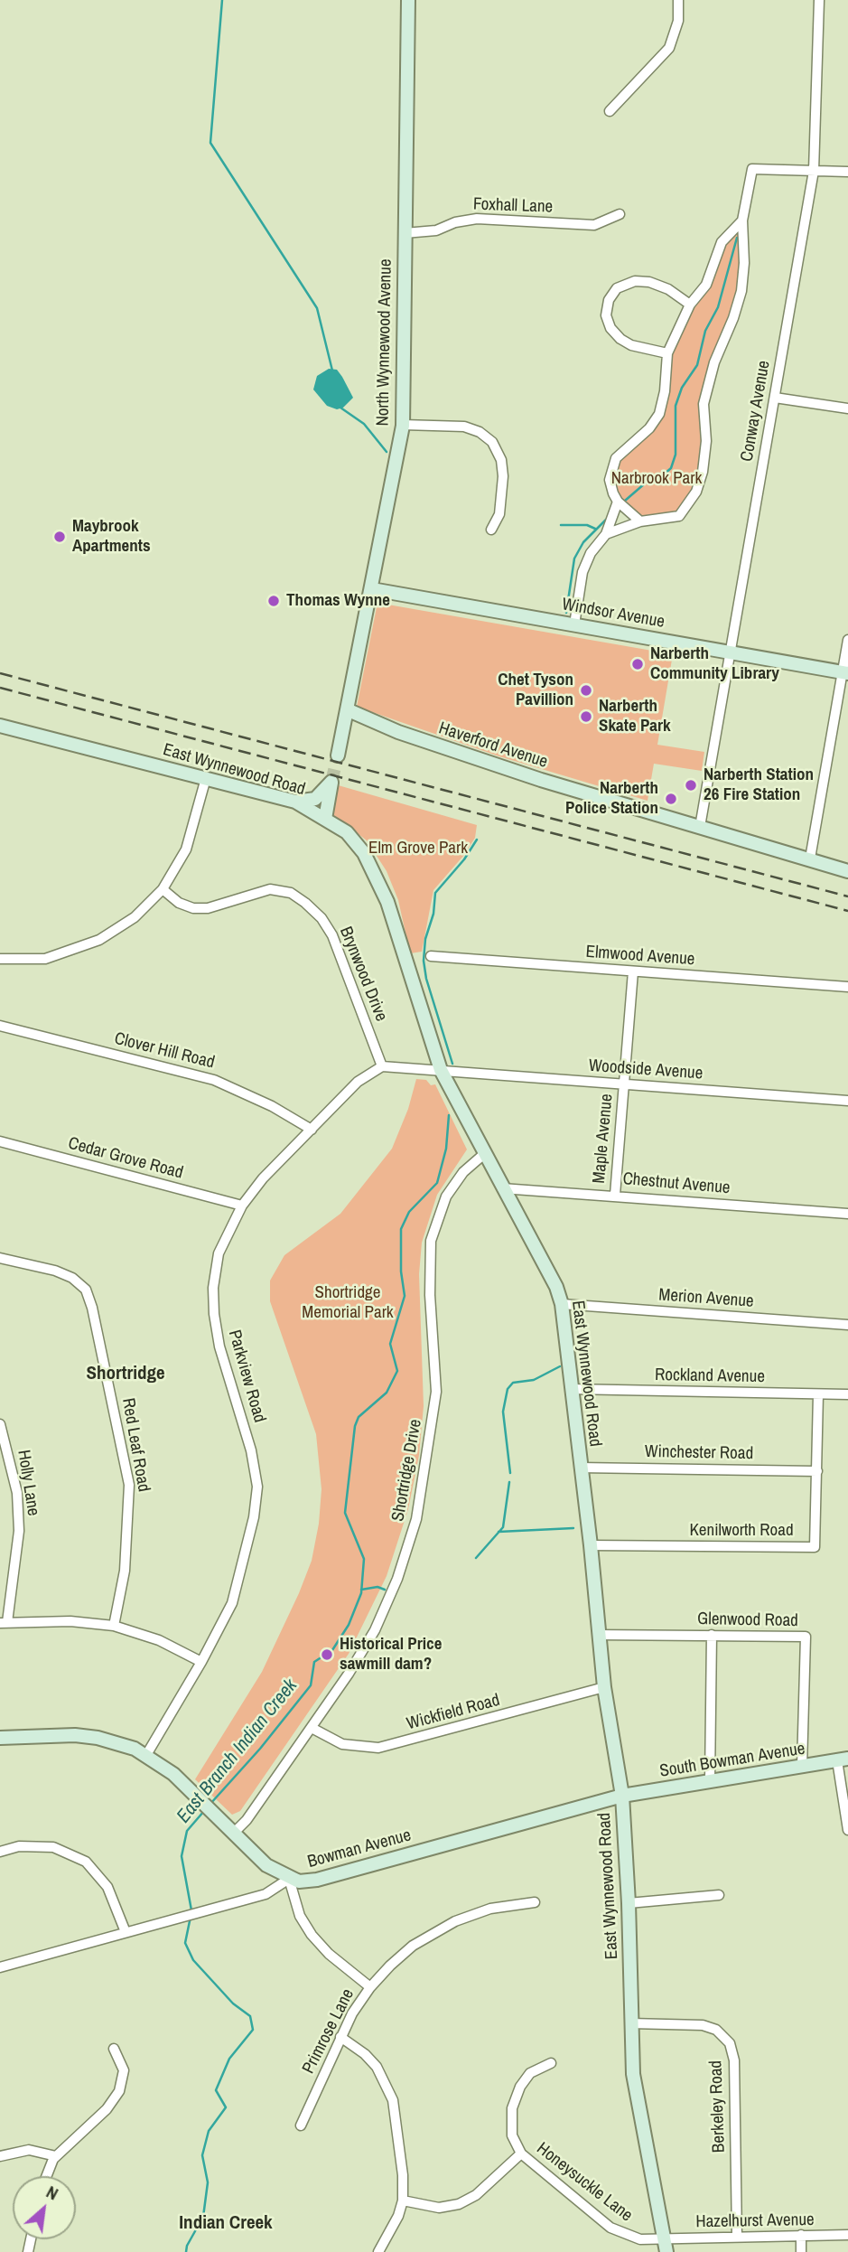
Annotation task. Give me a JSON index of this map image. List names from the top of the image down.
{
  "streets": {
    "street": [
      "Foxhall Lane",
      "North Wynnewood Avenue",
      "Conway Avenue",
      "Windsor Avenue",
      "Haverford Avenue",
      "East Wynnewood Road",
      "Elmwood Avenue",
      "Brynwood Drive",
      "Clover Hill Road",
      "Woodside Avenue",
      "Maple Avenue",
      "Cedar Grove Road",
      "Chestnut Avenue",
      "Merion Avenue",
      "Parkview Road",
      "Rockland Avenue",
      "Red Leaf Road",
      "Winchester Road",
      "Shortridge Drive",
      "Holly Lane",
      "Kenilworth Road",
      "Glenwood Road",
      "Wickfield Road",
      "South Bowman Avenue",
      "Bowman Avenue",
      "Primrose Lane",
      "Berkeley Road",
      "Honeysuckle Lane",
      "Hazelhurst Avenue"
    ]
  },
  "crossings": [
    ["Foxhall Lane", "North Wynnewood Avenue"],
    ["North Wynnewood Avenue", "Windsor Avenue"],
    ["North Wynnewood Avenue", "Haverford Avenue"],
    ["Conway Avenue", "Windsor Avenue"],
    ["Conway Avenue", "Haverford Avenue"],
    ["East Wynnewood Road", "Woodside Avenue"],
    ["East Wynnewood Road", "Chestnut Avenue"],
    ["East Wynnewood Road", "Merion Avenue"],
    ["East Wynnewood Road", "Rockland Avenue"],
    ["East Wynnewood Road", "Winchester Road"],
    ["East Wynnewood Road", "Shortridge Drive"],
    ["East Wynnewood Road", "Kenilworth Road"],
    ["East Wynnewood Road", "Glenwood Road"],
    ["East Wynnewood Road", "Wickfield Road"],
    ["East Wynnewood Road", "South Bowman Avenue"],
    ["East Wynnewood Road", "Bowman Avenue"],
    ["East Wynnewood Road", "Berkeley Road"],
    ["East Wynnewood Road", "Honeysuckle Lane"],
    ["East Wynnewood Road", "Hazelhurst Avenue"],
    ["Elmwood Avenue", "Maple Avenue"],
    ["Brynwood Drive", "Parkview Road"],
    ["Clover Hill Road", "Parkview Road"],
    ["Woodside Avenue", "Maple Avenue"],
    ["Maple Avenue", "Chestnut Avenue"],
    ["Cedar Grove Road", "Parkview Road"],
    ["Rockland Avenue", "Kenilworth Road"],
    ["Winchester Road", "Kenilworth Road"],
    ["Shortridge Drive", "Wickfield Road"],
    ["Glenwood Road", "South Bowman Avenue"],
    ["South Bowman Avenue", "Bowman Avenue"],
    ["Berkeley Road", "Hazelhurst Avenue"],
    ["Honeysuckle Lane", "Hazelhurst Avenue"]
  ],
  "districts": ["Shortridge", "Indian Creek"],
  "water": ["East Branch Indian Creek"],
  "parks": ["Narbrook Park", "Elm Grove Park", "Shortridge Memorial Park"],
  "places": [
    "Maybrook Apartments",
    "Thomas Wynne",
    "Narberth Community Library",
    "Chet Tyson Pavillion",
    "Narberth Skate Park",
    "Narberth Station 26 Fire Station",
    "Narberth Police Station",
    "Historical Price sawmill dam?"
  ],
  "north": "top right"
}
